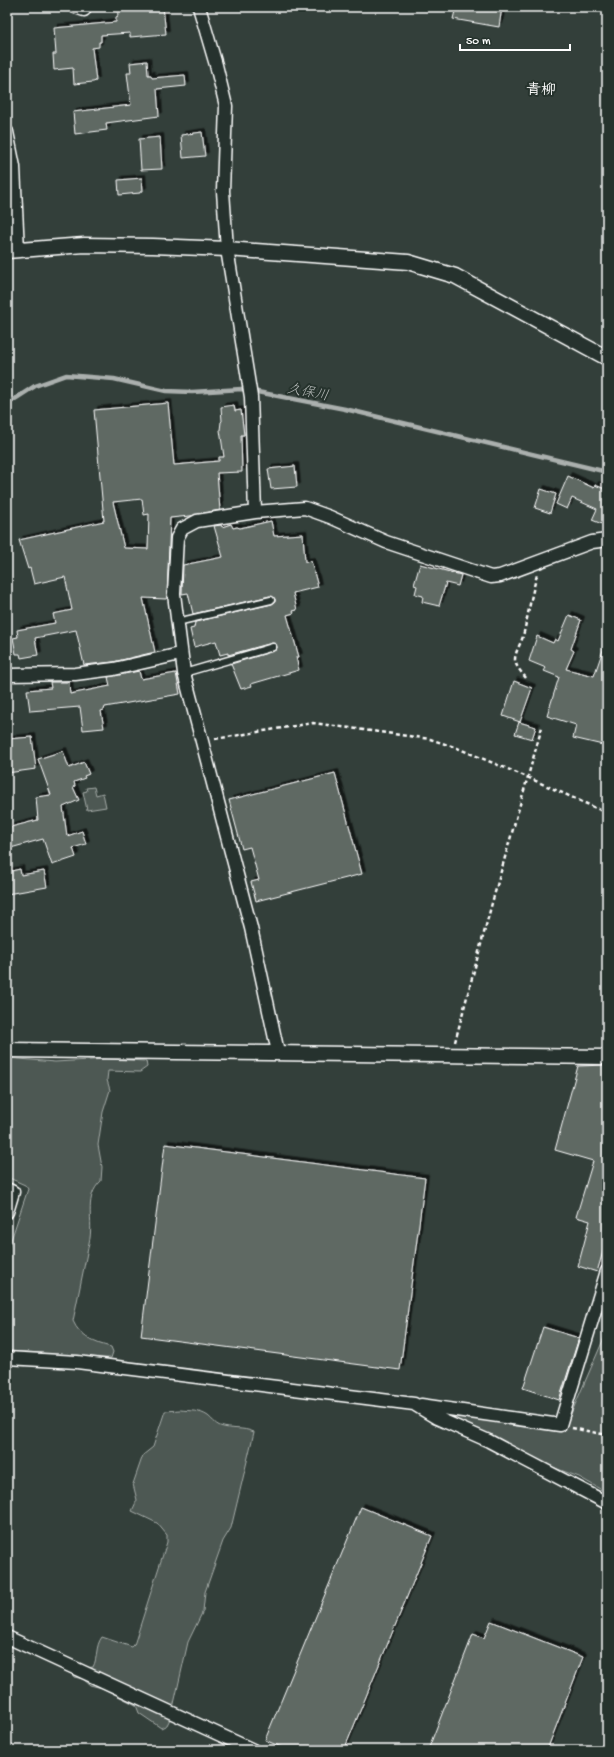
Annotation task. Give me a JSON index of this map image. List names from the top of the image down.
{
  "districts": ["青柳"],
  "water": ["久保川"],
  "scale_bar": "50 m"
}
